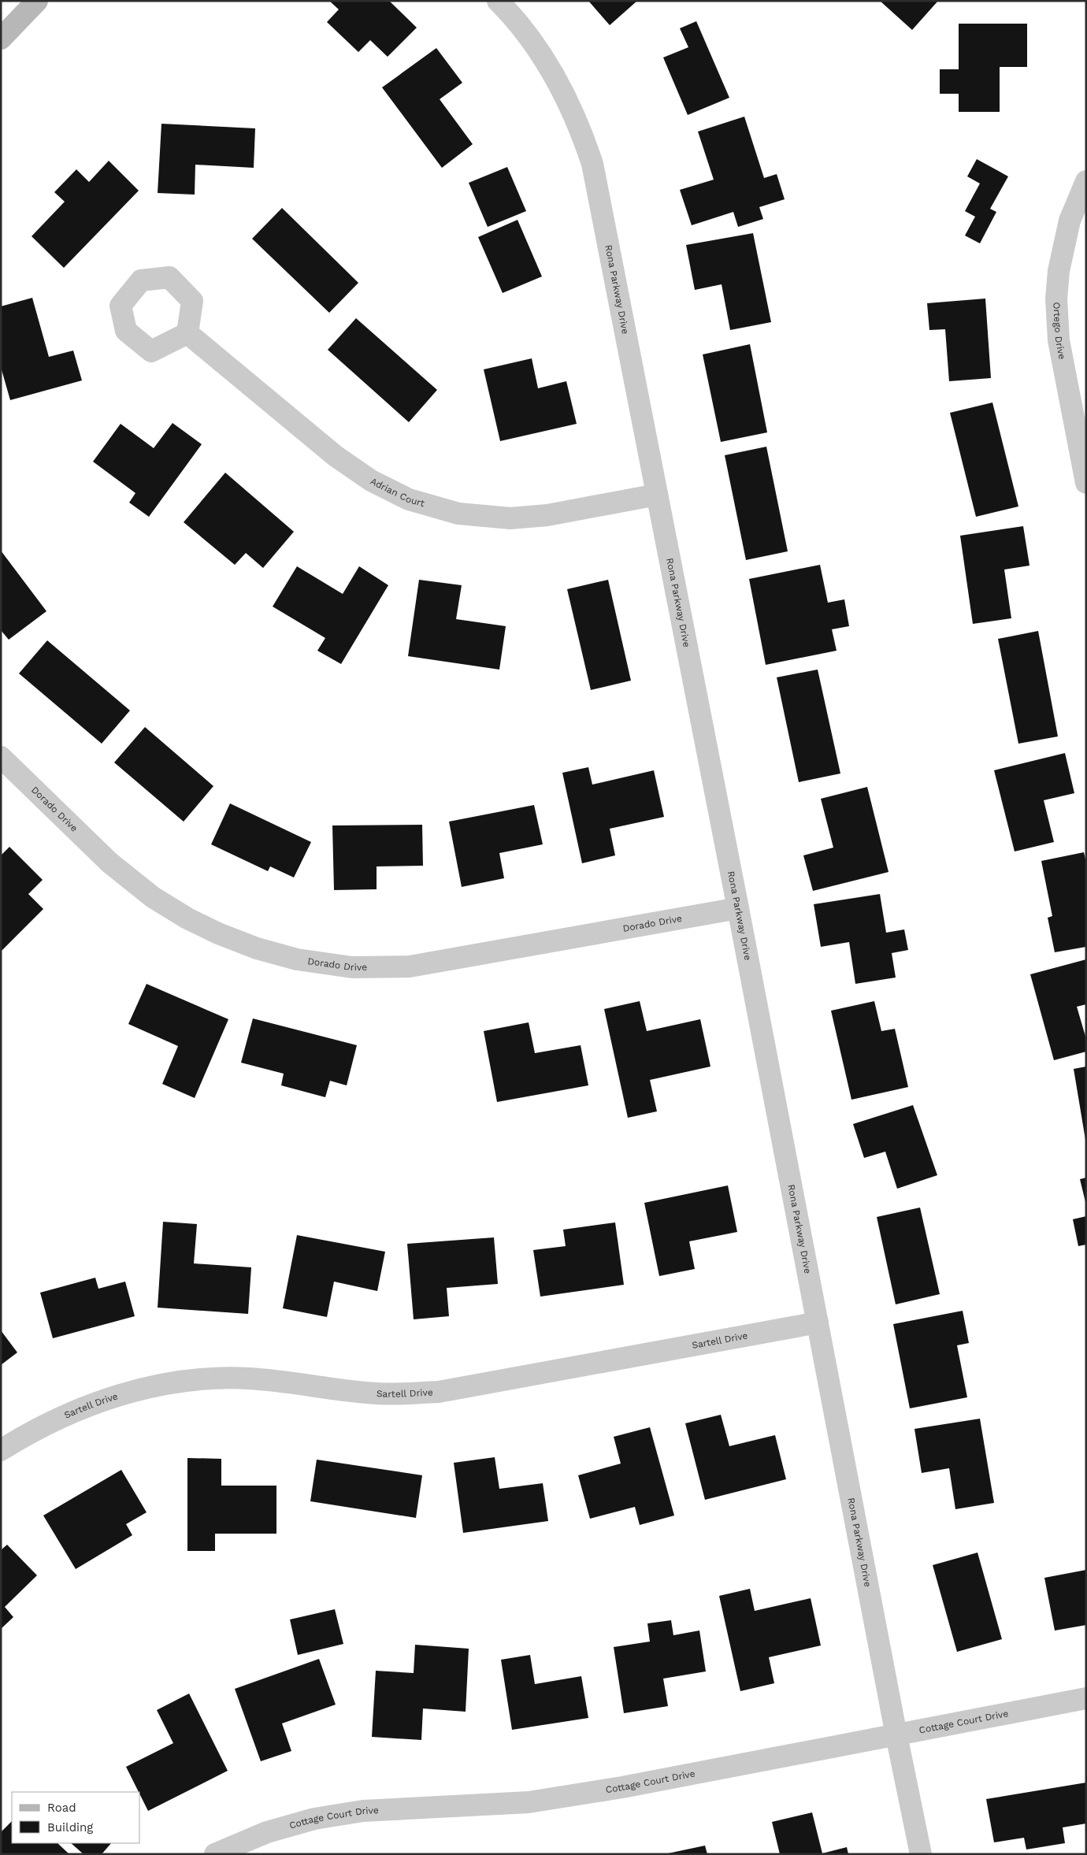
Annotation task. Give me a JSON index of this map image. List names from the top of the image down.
{
  "streets": {
    "street": [
      "Rona Parkway Drive",
      "Ortego Drive",
      "Adrian Court",
      "Dorado Drive",
      "Sartell Drive",
      "Cottage Court Drive"
    ]
  },
  "crossings": [
    ["Rona Parkway Drive", "Adrian Court"],
    ["Rona Parkway Drive", "Dorado Drive"],
    ["Rona Parkway Drive", "Sartell Drive"],
    ["Rona Parkway Drive", "Cottage Court Drive"]
  ],
  "legend": ["Road", "Building"]
}
